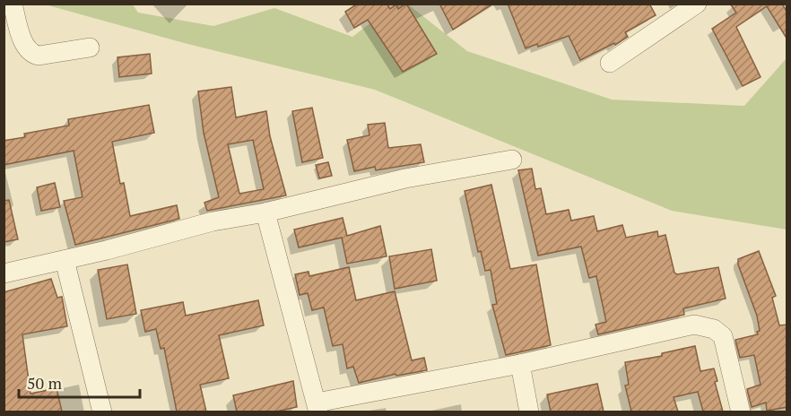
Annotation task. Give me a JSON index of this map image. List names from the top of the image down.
{
  "scale_bar": "50 m"
}
